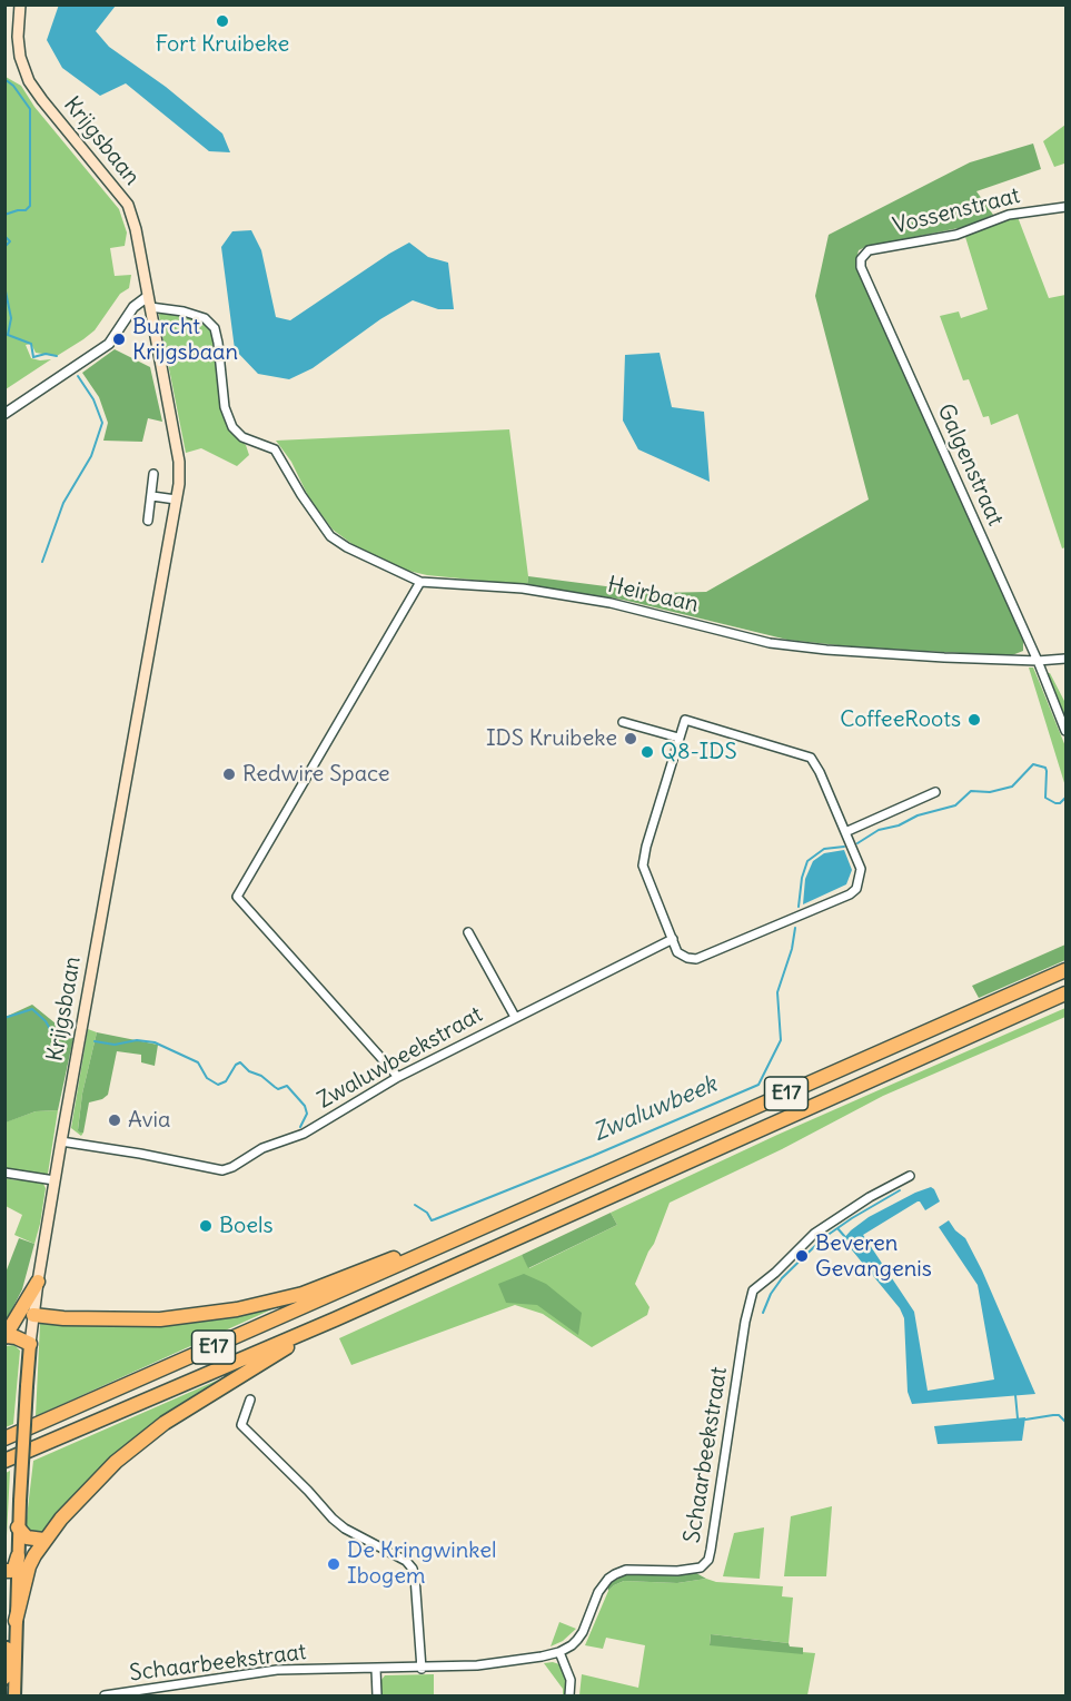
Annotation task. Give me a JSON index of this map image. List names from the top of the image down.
{
  "streets": {
    "highway": ["E17"],
    "main road": ["Krijgsbaan"],
    "street": [
      "Vossenstraat",
      "Galgenstraat",
      "Heirbaan",
      "Zwaluwbeekstraat",
      "Schaarbeekstraat"
    ]
  },
  "crossings": [
    ["Krijgsbaan", "Heirbaan"],
    ["Krijgsbaan", "Zwaluwbeekstraat"],
    ["Vossenstraat", "Galgenstraat"],
    ["Galgenstraat", "Heirbaan"]
  ],
  "water": ["Zwaluwbeek"],
  "places": [
    "Fort Kruibeke",
    "Burcht Krijgsbaan",
    "CoffeeRoots",
    "IDS Kruibeke",
    "Q8-IDS",
    "Redwire Space",
    "Avia",
    "Boels",
    "Beveren Gevangenis",
    "De Kringwinkel Ibogem"
  ]
}
